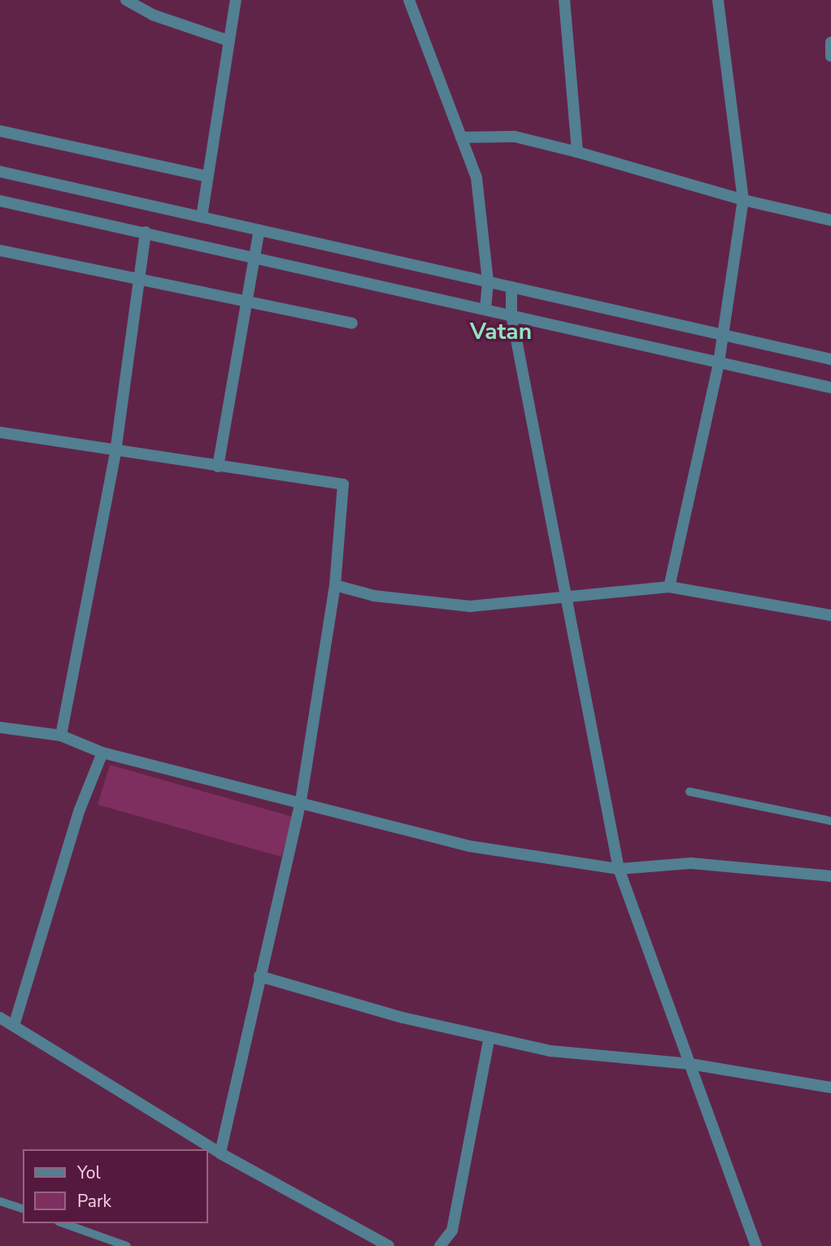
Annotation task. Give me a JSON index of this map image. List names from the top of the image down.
{
  "districts": ["Vatan"],
  "legend": ["Yol", "Park"]
}
